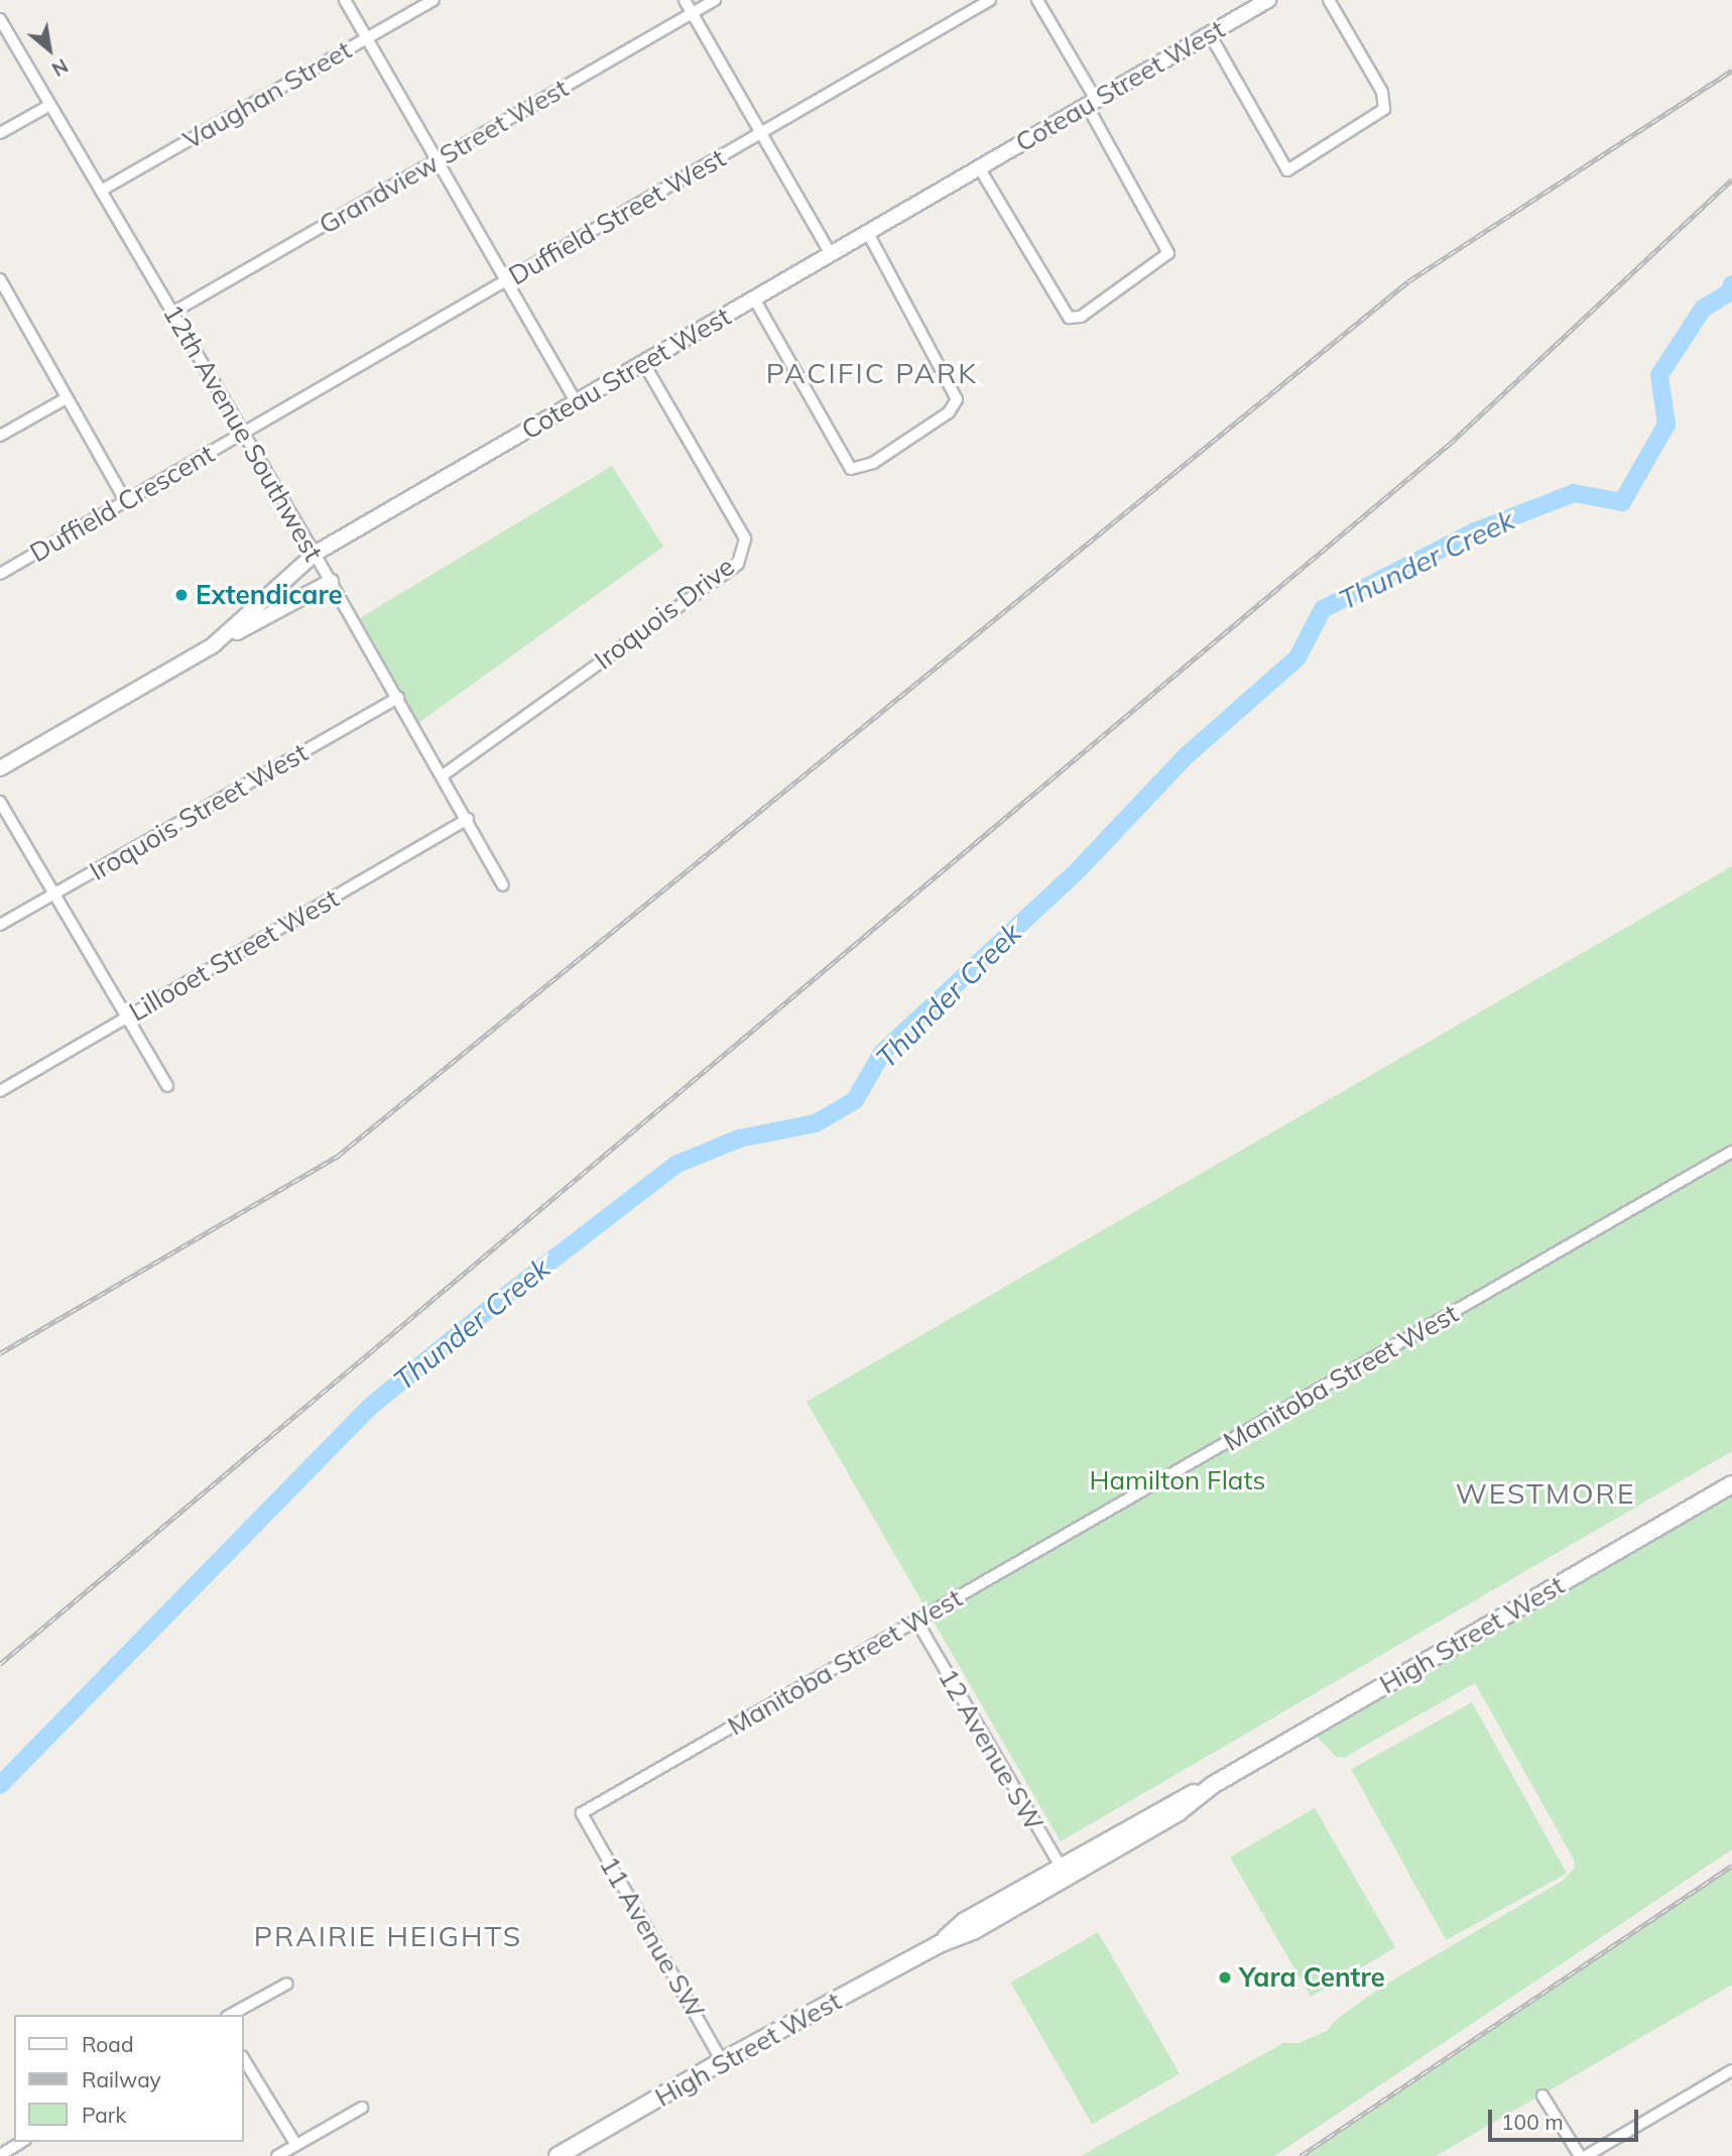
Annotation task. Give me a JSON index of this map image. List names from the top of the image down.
{
  "streets": {
    "main road": ["High Street West"],
    "street": [
      "Coteau Street West",
      "Vaughan Street",
      "Grandview Street West",
      "Duffield Street West",
      "12th Avenue Southwest",
      "Duffield Crescent",
      "Iroquois Drive",
      "Iroquois Street West",
      "Lillooet Street West",
      "Manitoba Street West",
      "12 Avenue SW",
      "11 Avenue SW"
    ]
  },
  "crossings": [
    ["Coteau Street West", "12th Avenue Southwest"],
    ["Coteau Street West", "Iroquois Drive"],
    ["Vaughan Street", "12th Avenue Southwest"],
    ["Grandview Street West", "12th Avenue Southwest"],
    ["Duffield Street West", "12th Avenue Southwest"],
    ["Duffield Street West", "Duffield Crescent"],
    ["12th Avenue Southwest", "Duffield Crescent"],
    ["12th Avenue Southwest", "Iroquois Drive"],
    ["12th Avenue Southwest", "Iroquois Street West"],
    ["12th Avenue Southwest", "Lillooet Street West"],
    ["Manitoba Street West", "12 Avenue SW"],
    ["Manitoba Street West", "11 Avenue SW"],
    ["High Street West", "12 Avenue SW"],
    ["High Street West", "11 Avenue SW"]
  ],
  "districts": ["PACIFIC PARK", "WESTMORE", "PRAIRIE HEIGHTS"],
  "water": ["Thunder Creek"],
  "parks": ["Hamilton Flats"],
  "places": ["Extendicare", "Yara Centre"],
  "legend": ["Road", "Railway", "Park"],
  "scale_bar": "100 m",
  "north": "bottom right"
}
